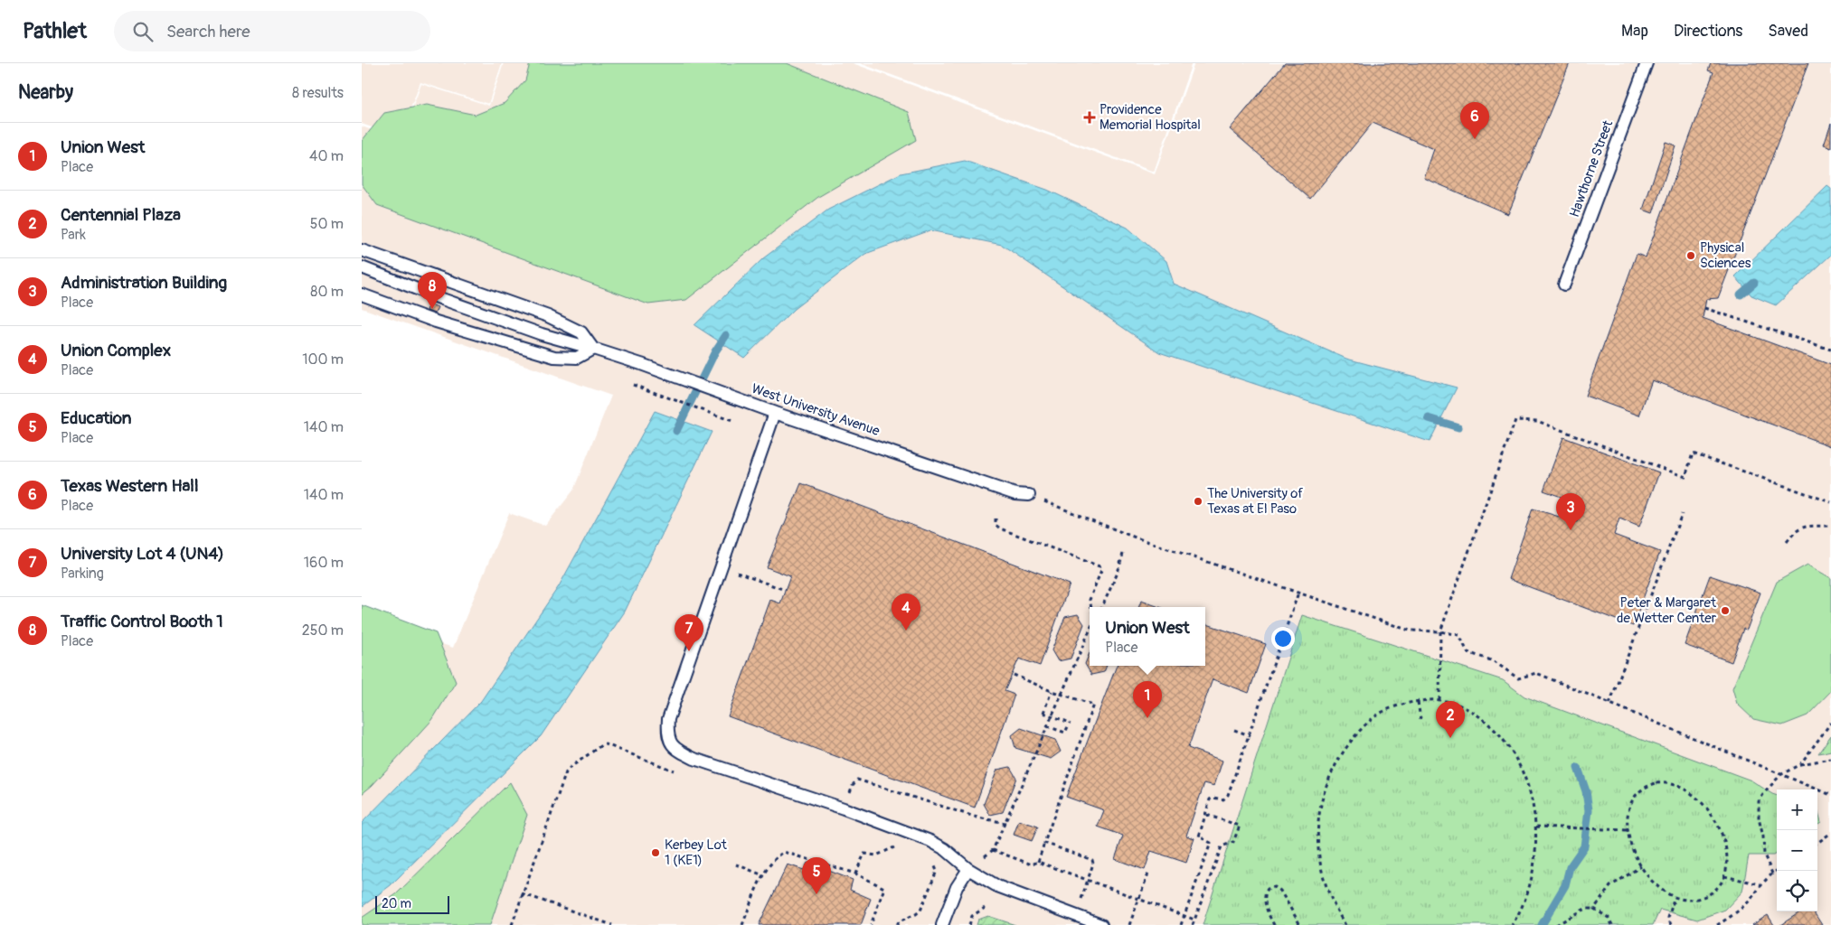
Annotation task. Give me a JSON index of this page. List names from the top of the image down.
{
  "streets": {
    "lane": ["Hawthorne Street", "West University Avenue"]
  },
  "places": {
    "health": ["Providence Memorial Hospital"],
    "other": [
      "Physical Sciences",
      "The University of Texas at El Paso",
      "Peter & Margaret de Wetter Center",
      "Kerbey Lot 1 (KE1)"
    ]
  },
  "scale_bar": "20 m",
  "page": {
    "header": "Pathlet",
    "search": "Search here",
    "nav": ["Map", "Directions", "Saved"],
    "heading": ["Nearby", "8 results"],
    "pins": [
      "6",
      "8",
      "3",
      "4",
      "7",
      "1",
      "2",
      "5"
    ],
    "list": [
      {
        "mark": "1",
        "name": "Union West",
        "note": "Place",
        "value": "40 m"
      },
      {
        "mark": "2",
        "name": "Centennial Plaza",
        "note": "Park",
        "value": "50 m"
      },
      {
        "mark": "3",
        "name": "Administration Building",
        "note": "Place",
        "value": "80 m"
      },
      {
        "mark": "4",
        "name": "Union Complex",
        "note": "Place",
        "value": "100 m"
      },
      {
        "mark": "5",
        "name": "Education",
        "note": "Place",
        "value": "140 m"
      },
      {
        "mark": "6",
        "name": "Texas Western Hall",
        "note": "Place",
        "value": "140 m"
      },
      {
        "mark": "7",
        "name": "University Lot 4 (UN4)",
        "note": "Parking",
        "value": "160 m"
      },
      {
        "mark": "8",
        "name": "Traffic Control Booth 1",
        "note": "Place",
        "value": "250 m"
      }
    ],
    "popup": ["Union West", "Place"],
    "map_buttons": ["+", "−"],
    "scale": "20 m"
  }
}
